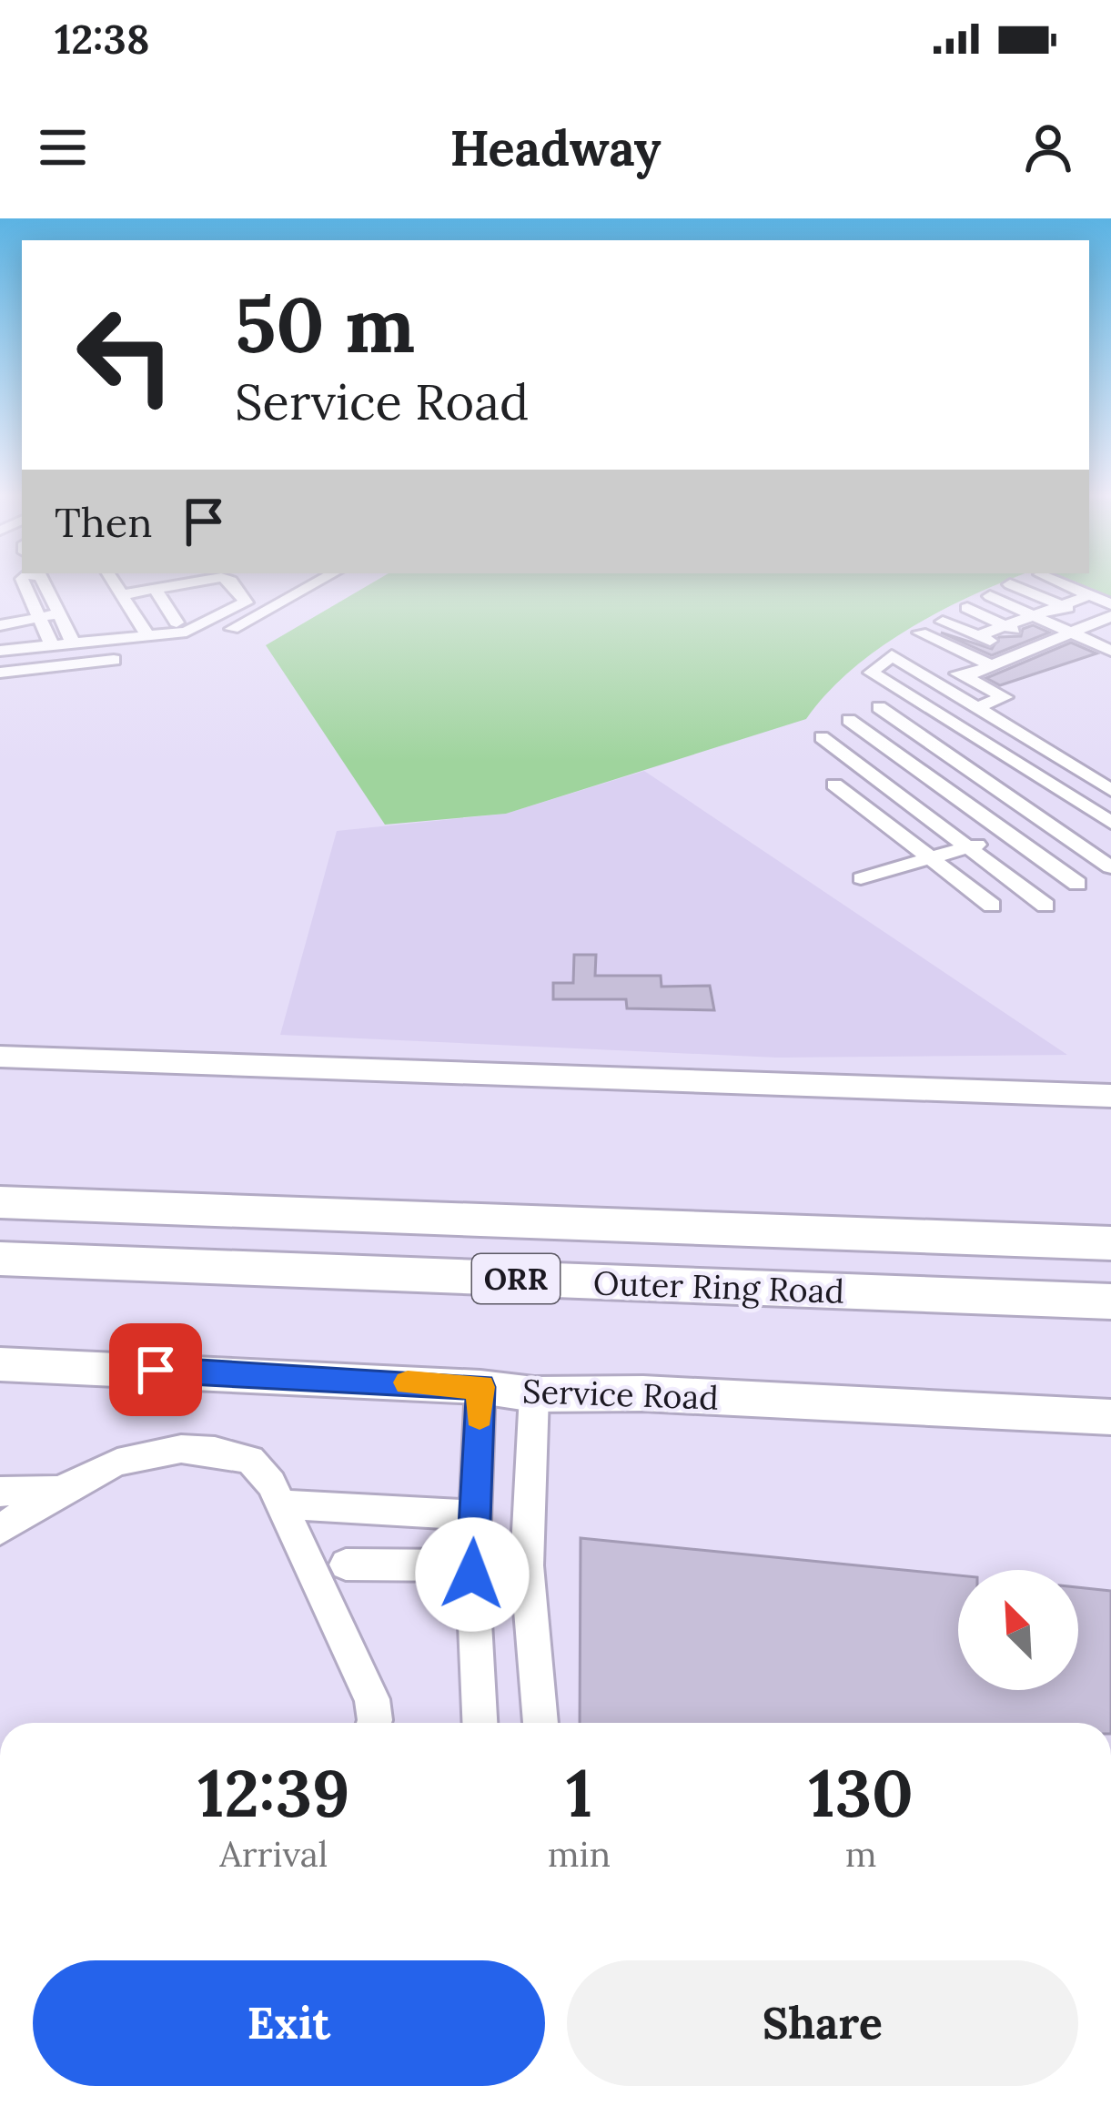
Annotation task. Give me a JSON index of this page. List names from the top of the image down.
{
  "streets": {
    "highway": ["ORR", "Outer Ring Road"],
    "main road": ["Service Road"]
  },
  "north": "top left",
  "page": {
    "status": "12:38",
    "header": "Headway",
    "turn": ["50 m", "Service Road"],
    "then": "Then",
    "eta": [
      "12:39",
      "Arrival",
      "1",
      "min",
      "130",
      "m"
    ],
    "buttons": ["Exit", "Share"]
  }
}
